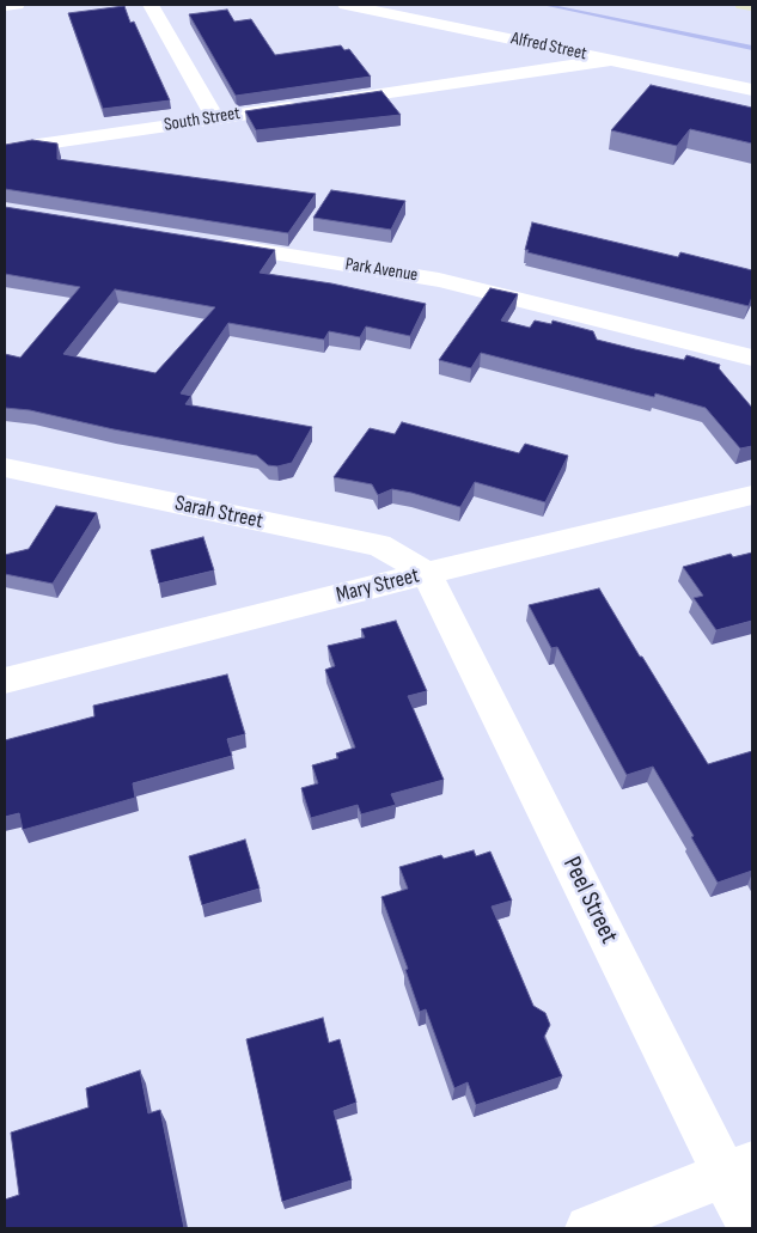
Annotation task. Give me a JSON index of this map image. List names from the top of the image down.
{
  "streets": {
    "street": [
      "Alfred Street",
      "South Street",
      "Park Avenue",
      "Sarah Street",
      "Mary Street",
      "Peel Street"
    ]
  },
  "crossings": [
    ["Alfred Street", "South Street"],
    ["Sarah Street", "Mary Street"],
    ["Sarah Street", "Peel Street"],
    ["Mary Street", "Peel Street"]
  ]
}
